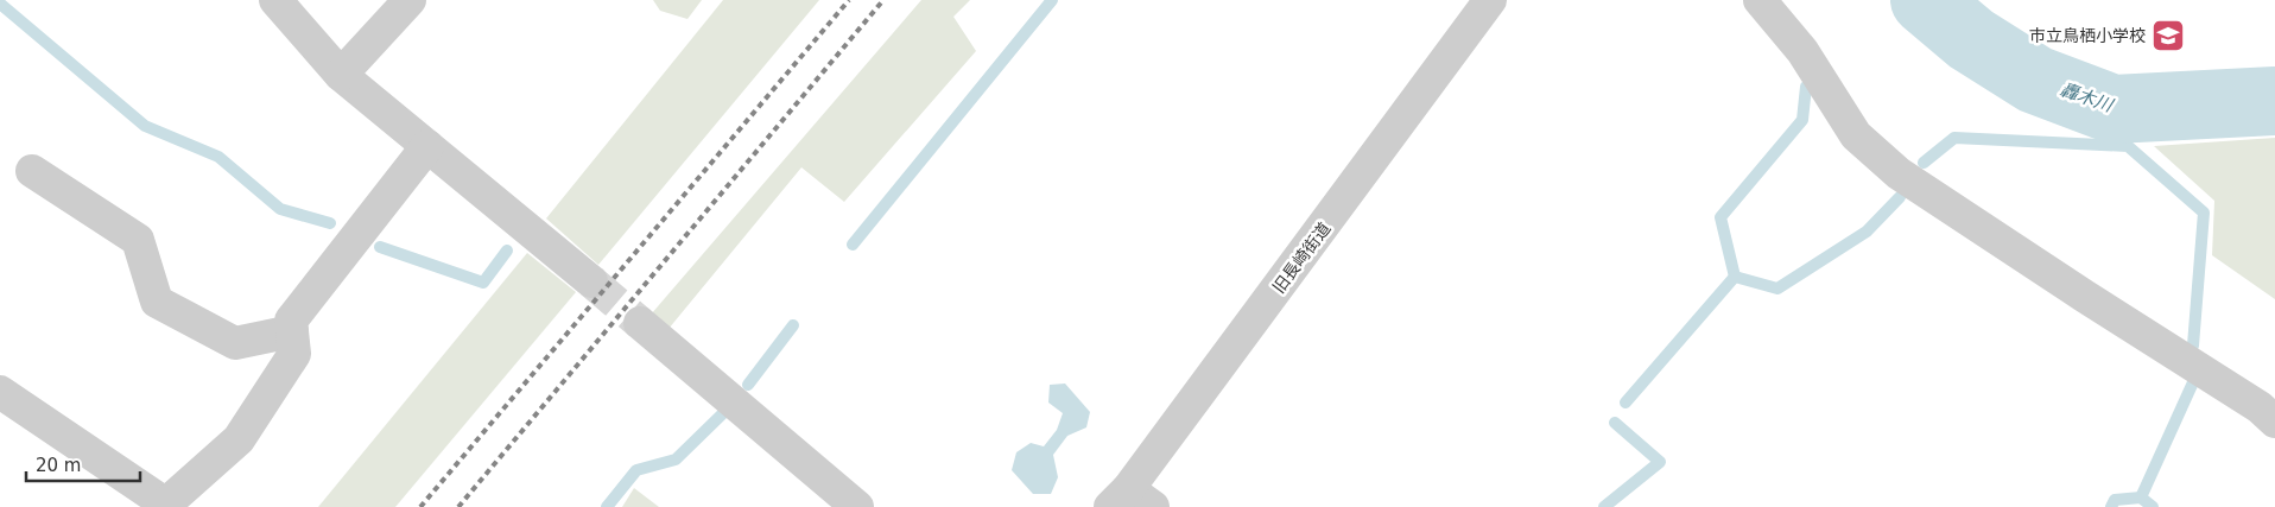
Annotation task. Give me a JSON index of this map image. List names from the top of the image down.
{
  "streets": {
    "street": ["旧長崎街道"]
  },
  "water": ["轟木川"],
  "places": {
    "school or university": ["市立鳥栖小学校"]
  },
  "scale_bar": "20 m"
}
